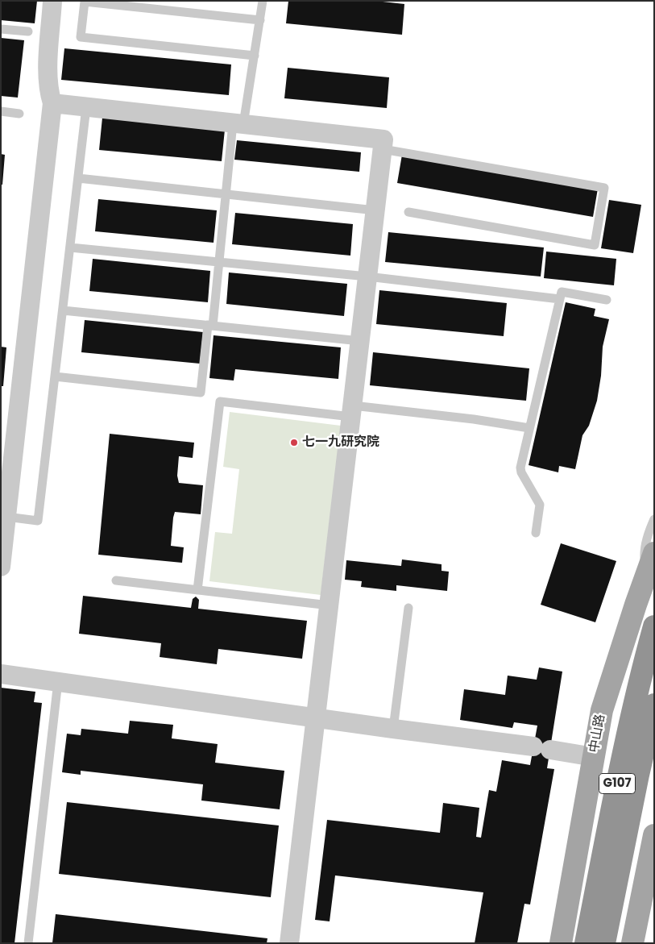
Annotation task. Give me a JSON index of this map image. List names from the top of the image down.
{
  "streets": {
    "highway": ["G107"],
    "main road": ["中山路"]
  },
  "places": ["七一九研究院"]
}
